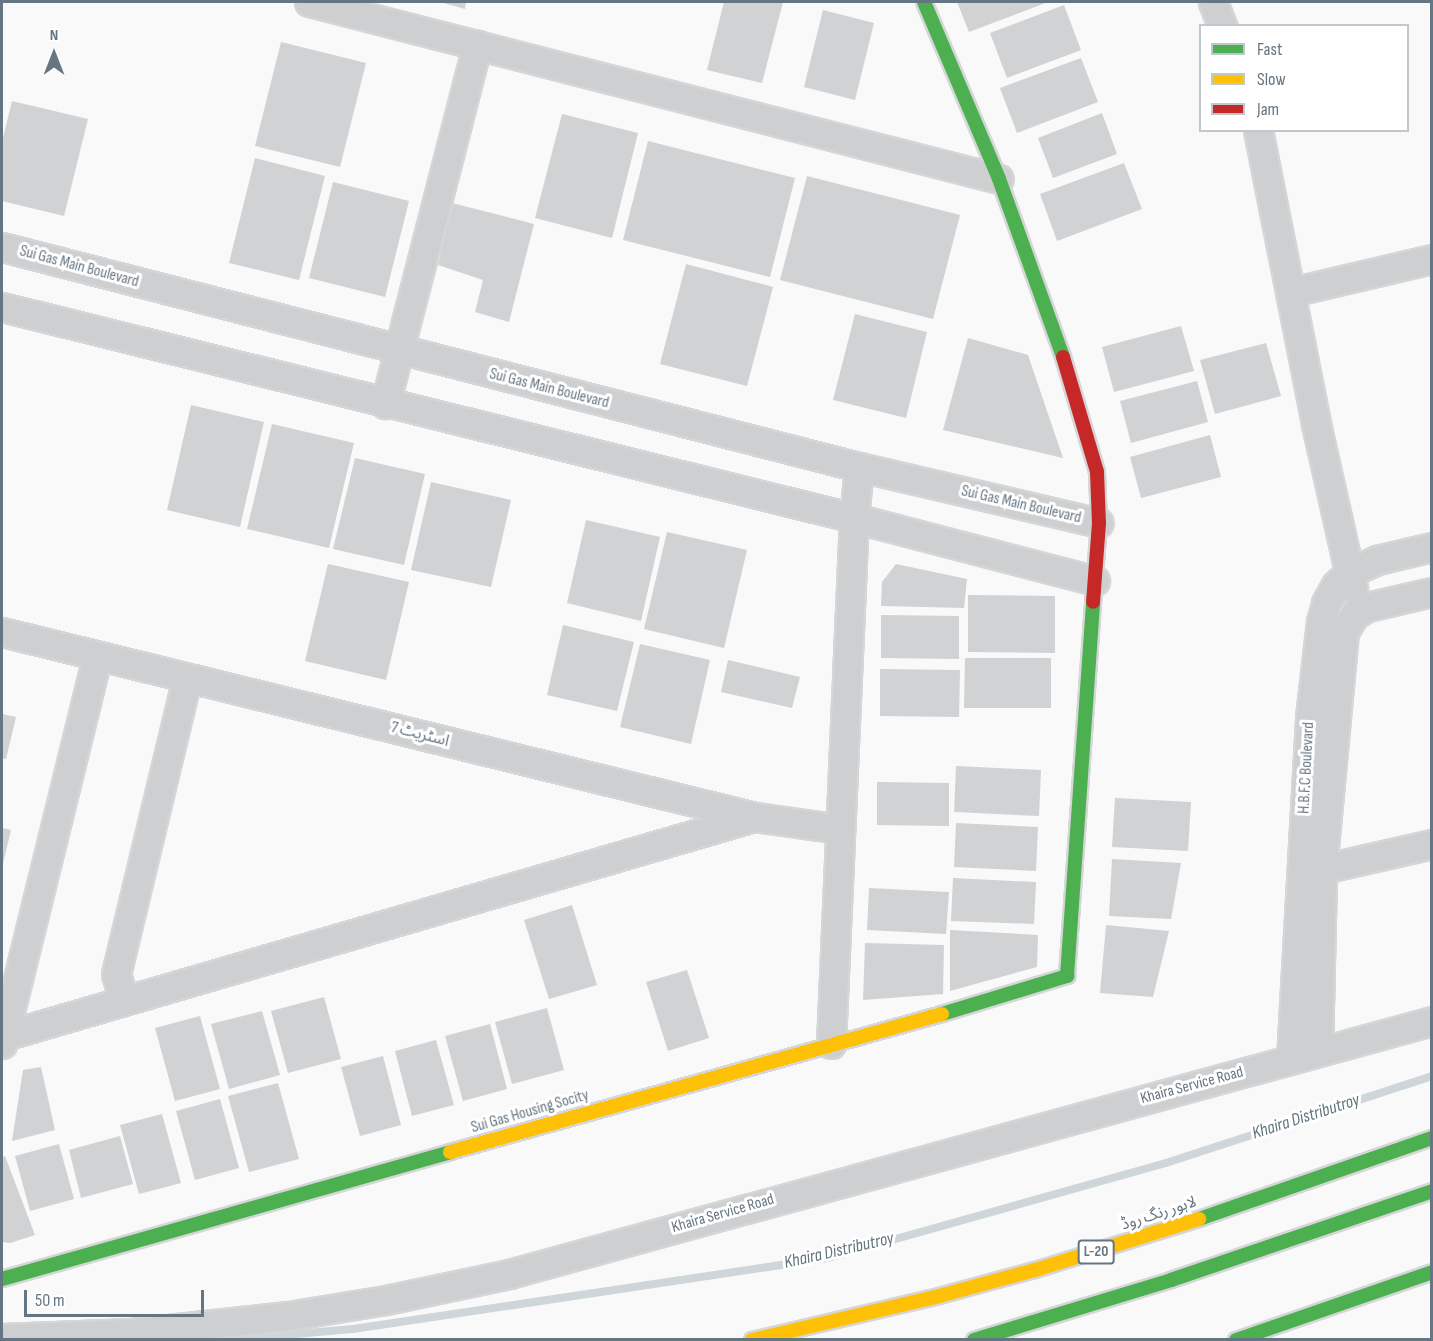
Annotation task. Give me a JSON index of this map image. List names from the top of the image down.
{
  "streets": {
    "main road": ["Sui Gas Housing Socity", "لاہور رنگ روڈ", "L-20"],
    "street": [
      "Sui Gas Main Boulevard",
      "اسٹریٹ 7",
      "H.B.F.C Boulevard",
      "Khaira Service Road"
    ]
  },
  "crossings": [
    ["H.B.F.C Boulevard", "Khaira Service Road"]
  ],
  "water": ["Khaira Distributroy"],
  "legend": ["Fast", "Slow", "Jam"],
  "scale_bar": "50 m",
  "north": "top"
}
